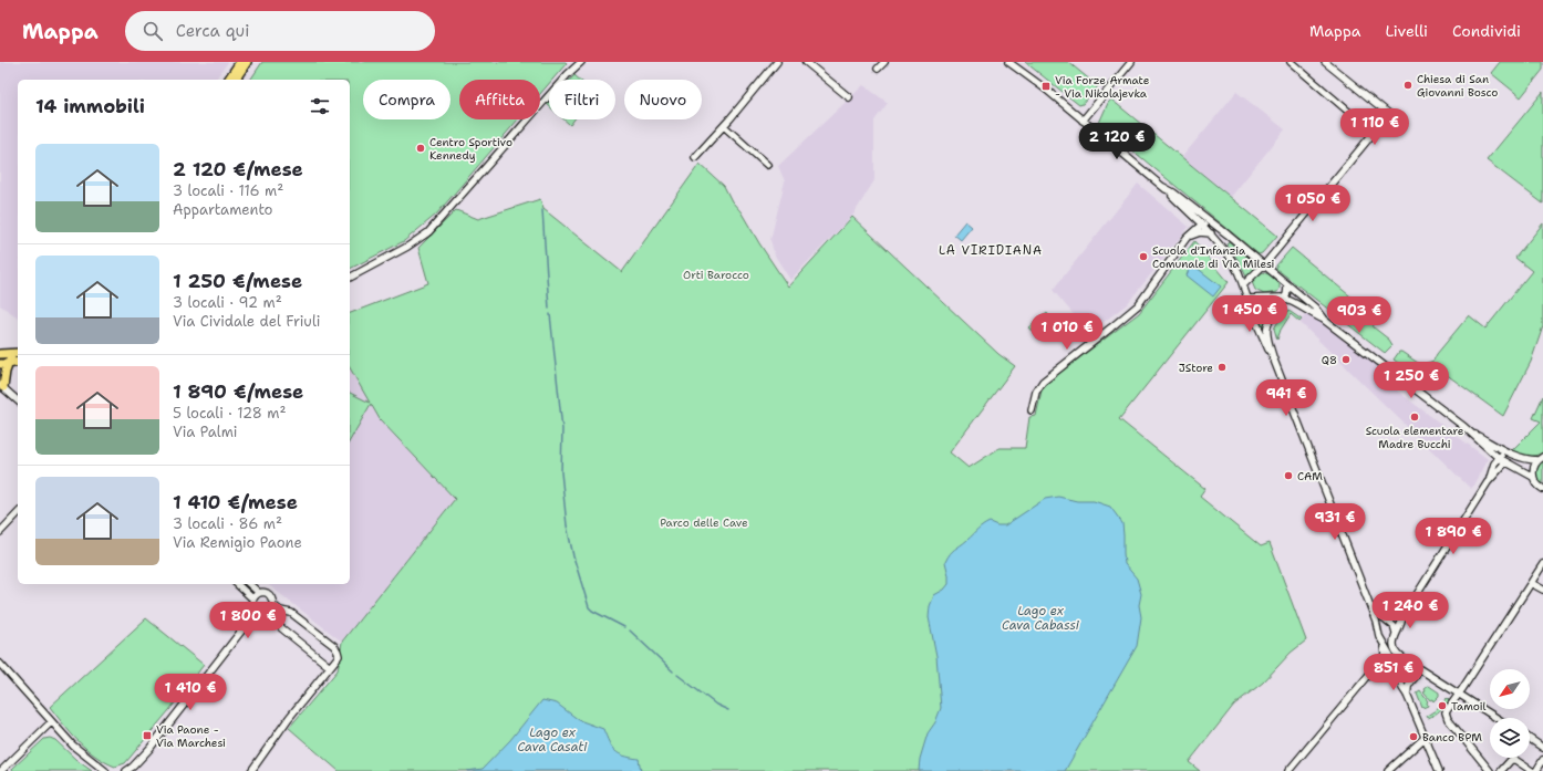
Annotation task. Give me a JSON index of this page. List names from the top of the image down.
{
  "districts": ["LA VIRIDIANA"],
  "water": ["Lago ex Cava Cabassi", "Lago ex Cava Casati"],
  "parks": ["Orti Barocco", "Parco delle Cave"],
  "places": {
    "other": [
      "Chiesa di San Giovanni Bosco",
      "Centro Sportivo Kennedy",
      "Scuola d'Infanzia Comunale di Via Milesi",
      "Q8",
      "JStore",
      "Scuola elementare Madre Bucchi",
      "CAM",
      "Tamoil",
      "Banco BPM"
    ],
    "transit": ["Via Forze Armate - Via Nikolajevka", "Via Paone - Via Marchesi"]
  },
  "north": "bottom left",
  "page": {
    "header": "Mappa",
    "search": "Cerca qui",
    "nav": ["Mappa", "Livelli", "Condividi"],
    "chip": [
      "Compra",
      "Affitta",
      "Filtri",
      "Nuovo"
    ],
    "heading": "14 immobili",
    "price": [
      "1 110 €",
      "2 120 €",
      "1 050 €",
      "1 450 €",
      "903 €",
      "1 010 €",
      "1 250 €",
      "941 €",
      "931 €",
      "1 890 €",
      "1 240 €",
      "1 800 €",
      "851 €",
      "1 410 €"
    ],
    "list": [
      {
        "name": "2 120 €/mese",
        "note": "3 locali · 116 m² · Appartamento"
      },
      {
        "name": "1 250 €/mese",
        "note": "3 locali · 92 m² · Via Cividale del Friuli"
      },
      {
        "name": "1 890 €/mese",
        "note": "5 locali · 128 m² · Via Palmi"
      },
      {
        "name": "1 410 €/mese",
        "note": "3 locali · 86 m² · Via Remigio Paone"
      }
    ]
  }
}
